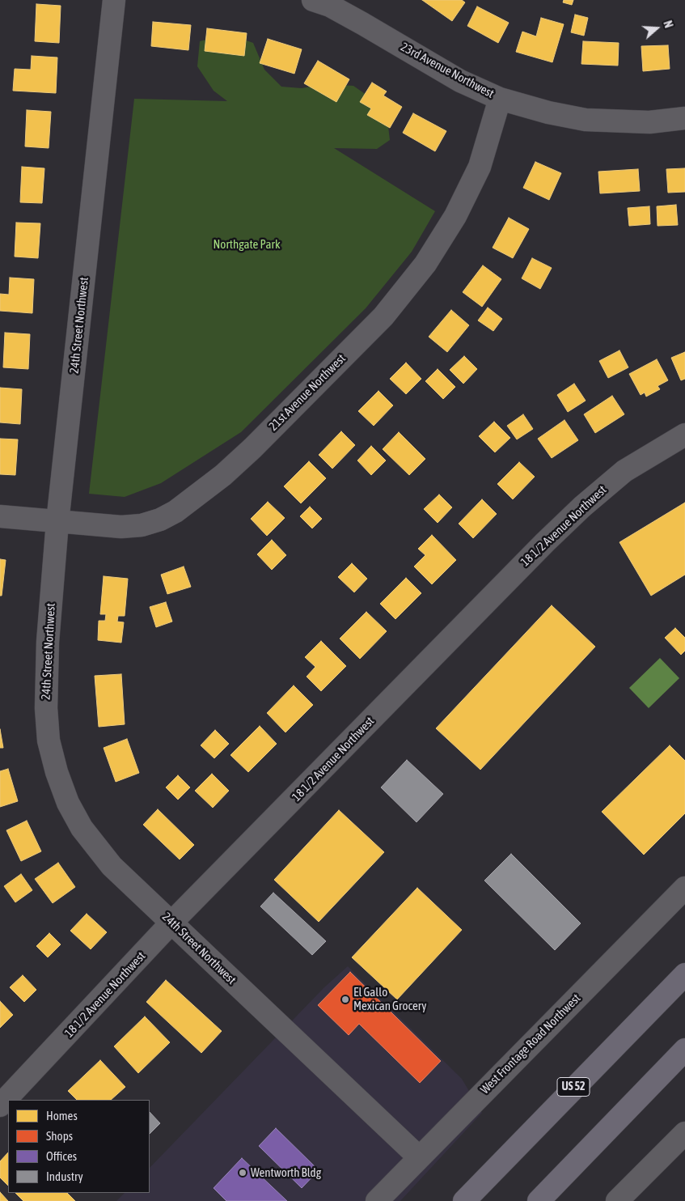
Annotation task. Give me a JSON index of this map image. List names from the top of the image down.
{
  "streets": {
    "highway": ["US 52"],
    "street": [
      "23rd Avenue Northwest",
      "24th Street Northwest",
      "21st Avenue Northwest",
      "18 1/2 Avenue Northwest",
      "West Frontage Road Northwest"
    ]
  },
  "crossings": [
    ["23rd Avenue Northwest", "21st Avenue Northwest"],
    ["24th Street Northwest", "21st Avenue Northwest"],
    ["24th Street Northwest", "18 1/2 Avenue Northwest"],
    ["24th Street Northwest", "West Frontage Road Northwest"]
  ],
  "parks": ["Northgate Park"],
  "places": ["El Gallo Mexican Grocery", "Wentworth Bldg"],
  "legend": [
    "Homes",
    "Shops",
    "Offices",
    "Industry"
  ],
  "north": "right"
}
